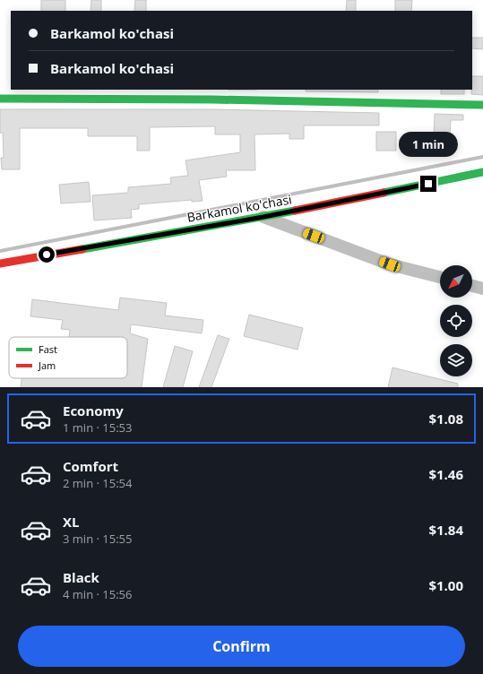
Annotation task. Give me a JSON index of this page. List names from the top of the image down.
{
  "streets": {
    "street": ["Barkamol ko'chasi"]
  },
  "legend": ["Fast", "Jam"],
  "north": "bottom left",
  "page": {
    "banner": ["Barkamol ko'chasi", "Barkamol ko'chasi"],
    "bubble": "1 min",
    "list": [
      {
        "name": "Economy",
        "note": "1 min · 15:53",
        "value": "$1.08"
      },
      {
        "name": "Comfort",
        "note": "2 min · 15:54",
        "value": "$1.46"
      },
      {
        "name": "XL",
        "note": "3 min · 15:55",
        "value": "$1.84"
      },
      {
        "name": "Black",
        "note": "4 min · 15:56",
        "value": "$1.00"
      }
    ],
    "buttons": "Confirm"
  }
}
